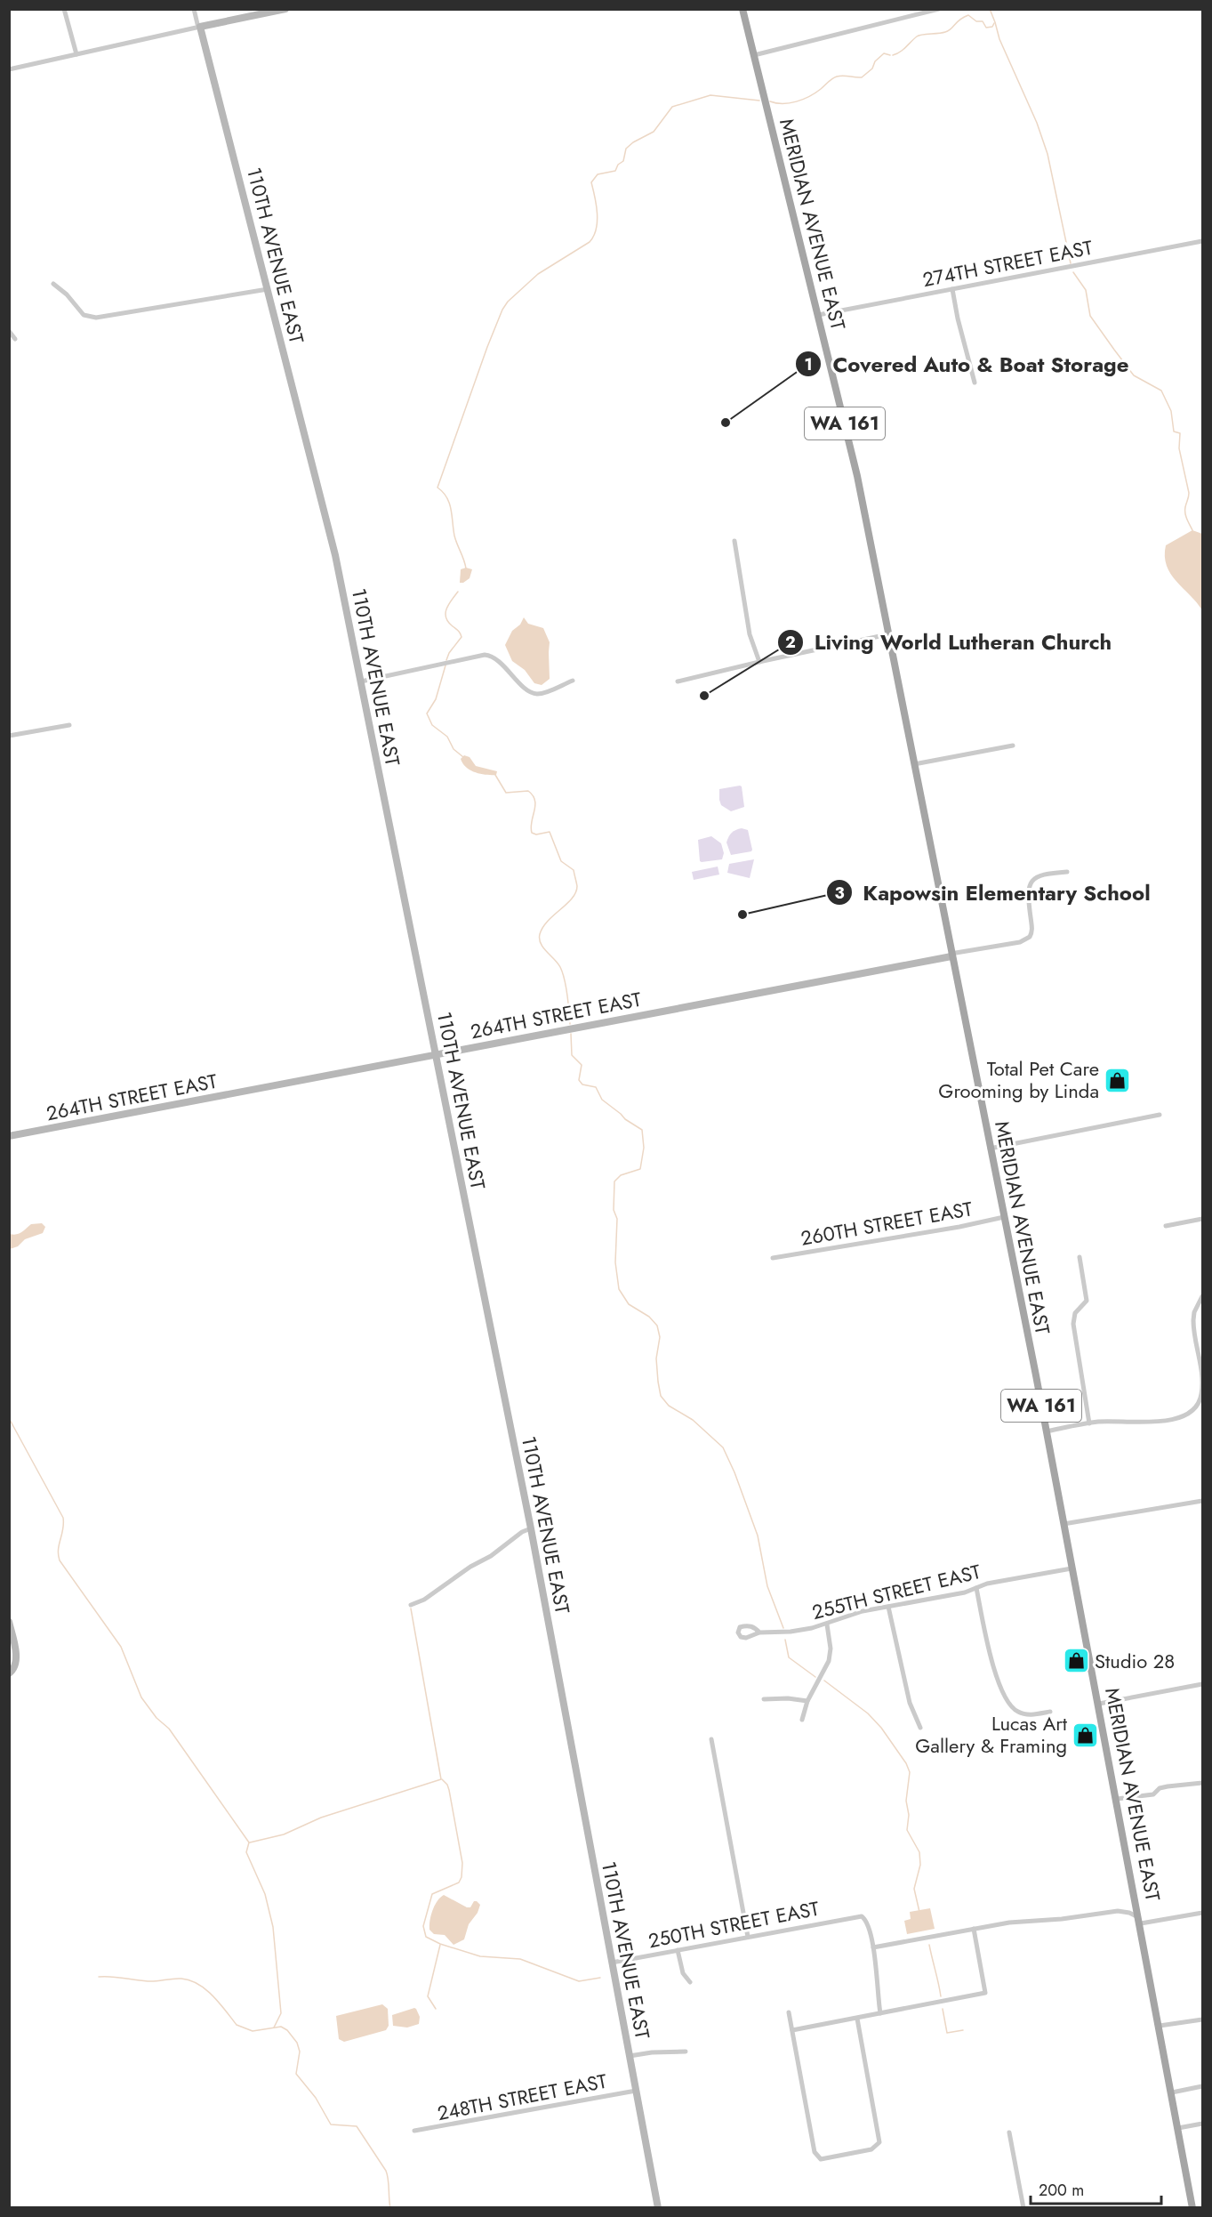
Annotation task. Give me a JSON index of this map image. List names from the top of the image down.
{
  "streets": {
    "main road": ["MERIDIAN AVENUE EAST", "WA 161"],
    "street": [
      "110TH AVENUE EAST",
      "274TH STREET EAST",
      "264TH STREET EAST",
      "260TH STREET EAST",
      "255TH STREET EAST",
      "250TH STREET EAST",
      "248TH STREET EAST"
    ]
  },
  "crossings": [
    ["MERIDIAN AVENUE EAST", "274TH STREET EAST"],
    ["MERIDIAN AVENUE EAST", "264TH STREET EAST"],
    ["MERIDIAN AVENUE EAST", "260TH STREET EAST"],
    ["MERIDIAN AVENUE EAST", "255TH STREET EAST"],
    ["110TH AVENUE EAST", "264TH STREET EAST"],
    ["110TH AVENUE EAST", "250TH STREET EAST"],
    ["110TH AVENUE EAST", "248TH STREET EAST"]
  ],
  "places": {
    "other": ["Covered Auto & Boat Storage", "Living World Lutheran Church", "Kapowsin Elementary School"],
    "shop": ["Total Pet Care Grooming by Linda", "Studio 28", "Lucas Art Gallery & Framing"]
  },
  "scale_bar": "200 m"
}
